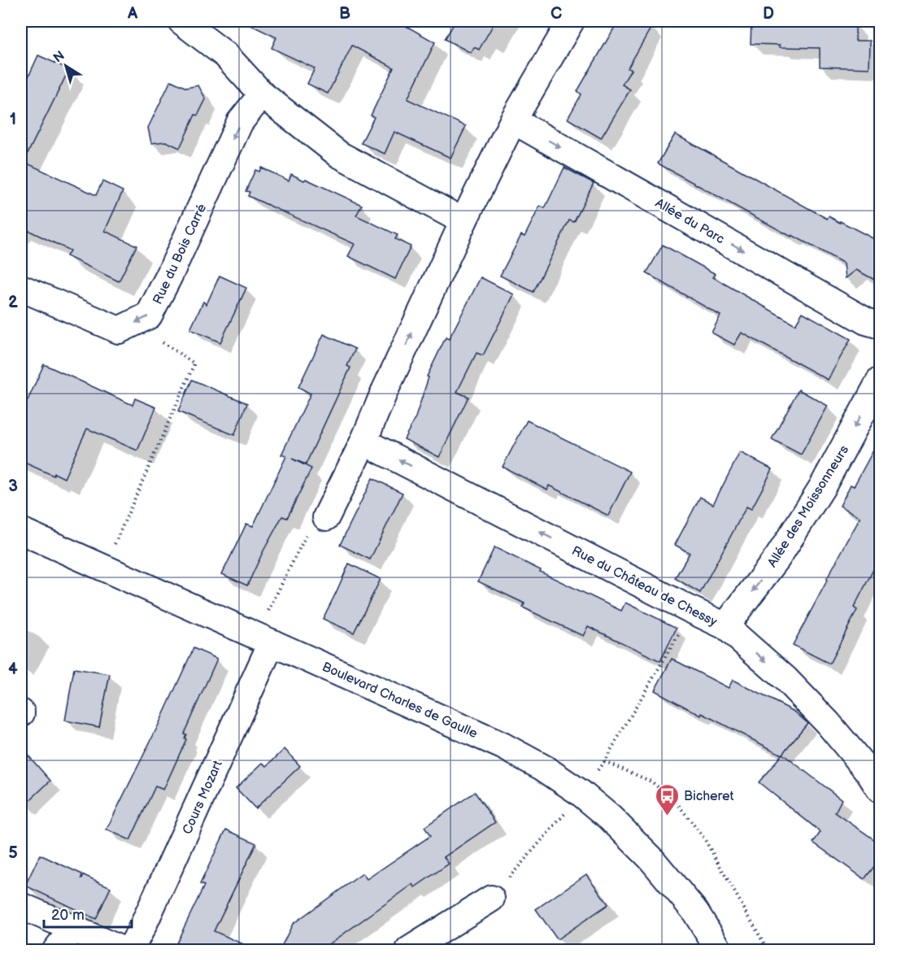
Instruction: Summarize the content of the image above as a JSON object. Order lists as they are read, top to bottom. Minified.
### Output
{"streets":{"street":["Allée du Parc","Rue du Bois Carré","Allée des Moissonneurs","Rue du Château de Chessy","Boulevard Charles de Gaulle","Cours Mozart"]},"crossings":[["Allée des Moissonneurs","Rue du Château de Chessy"],["Boulevard Charles de Gaulle","Cours Mozart"]],"one_way":["Allée du Parc","Rue du Bois Carré","Allée des Moissonneurs"],"places":{"bus stop":["Bicheret"]},"scale_bar":"20 m","north":"top left","grid":{"columns":["A","B","C","D"],"rows":["1","2","3","4","5"]}}
